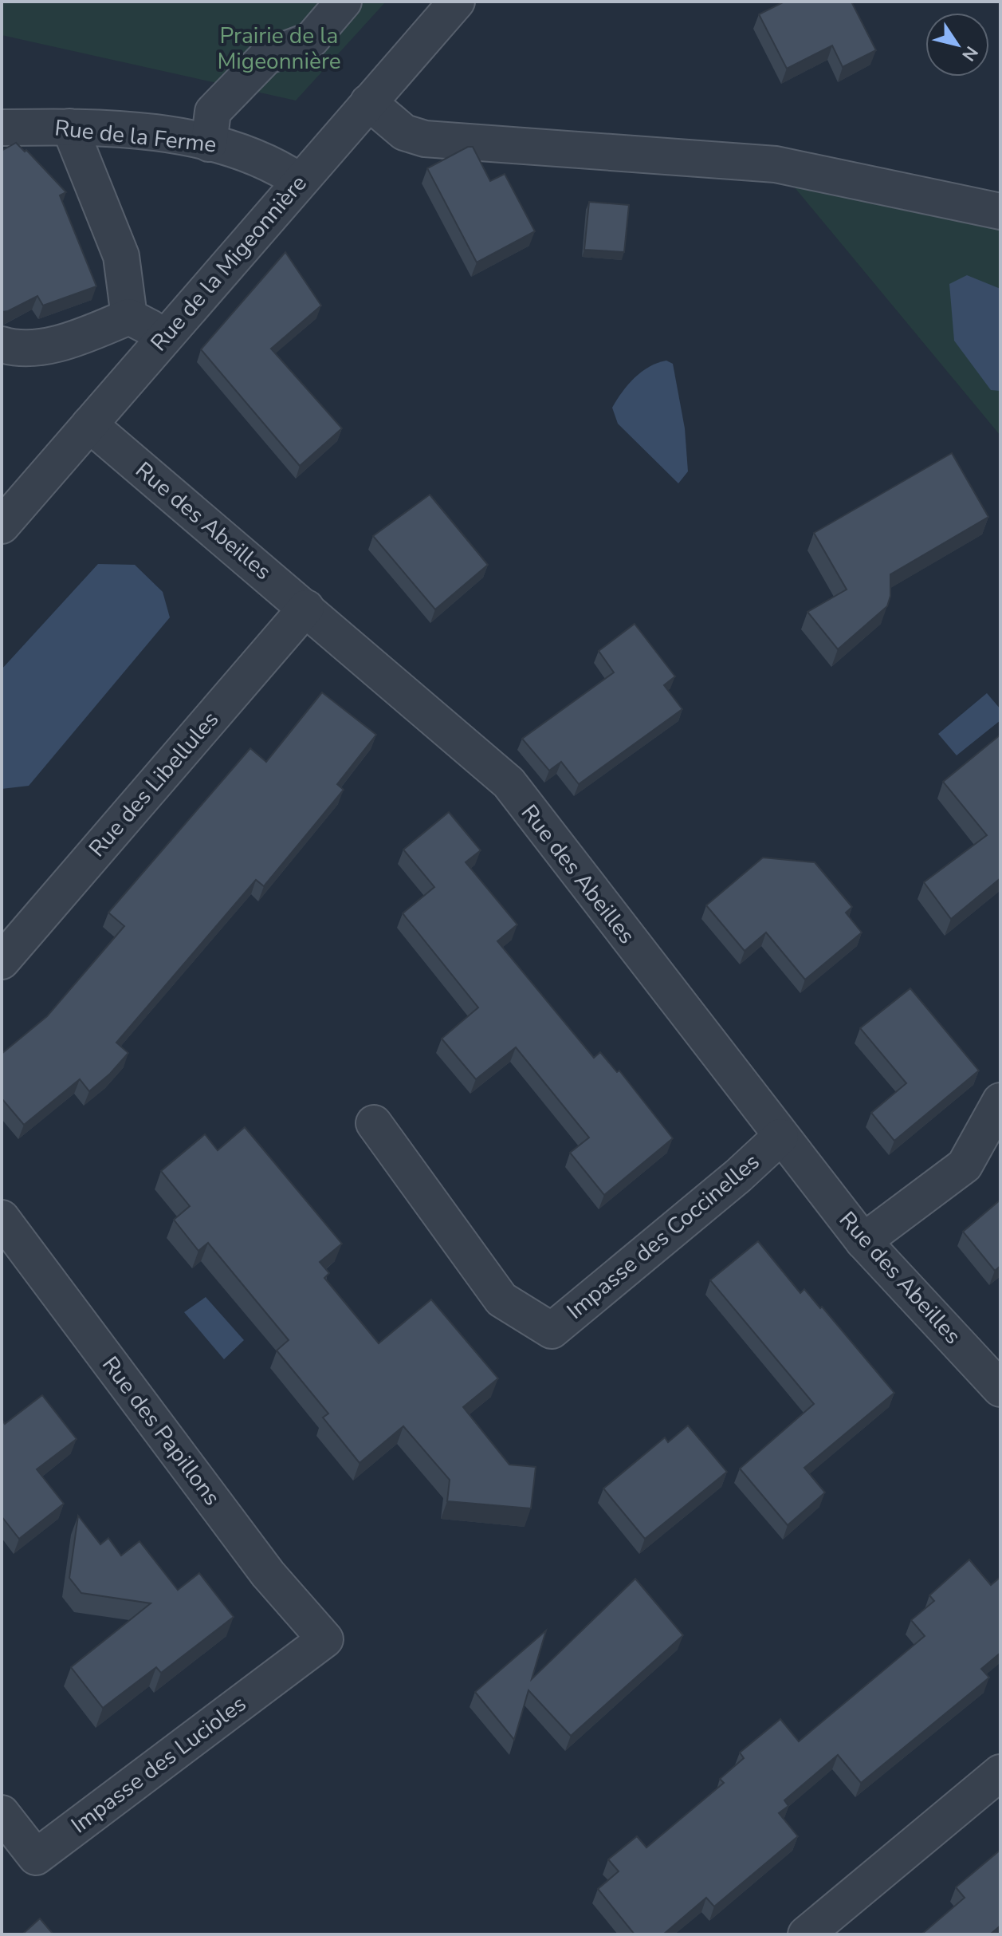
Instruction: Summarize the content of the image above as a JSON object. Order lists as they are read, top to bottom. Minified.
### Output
{"streets":{"street":["Rue de la Ferme","Rue de la Migeonnière","Rue des Abeilles","Rue des Libellules","Impasse des Coccinelles","Rue des Papillons","Impasse des Lucioles"]},"crossings":[["Rue de la Ferme","Rue de la Migeonnière"],["Rue de la Migeonnière","Rue des Abeilles"],["Rue des Abeilles","Rue des Libellules"],["Rue des Abeilles","Impasse des Coccinelles"],["Rue des Papillons","Impasse des Lucioles"]],"parks":["Prairie de la Migeonnière"],"north":"bottom right"}
